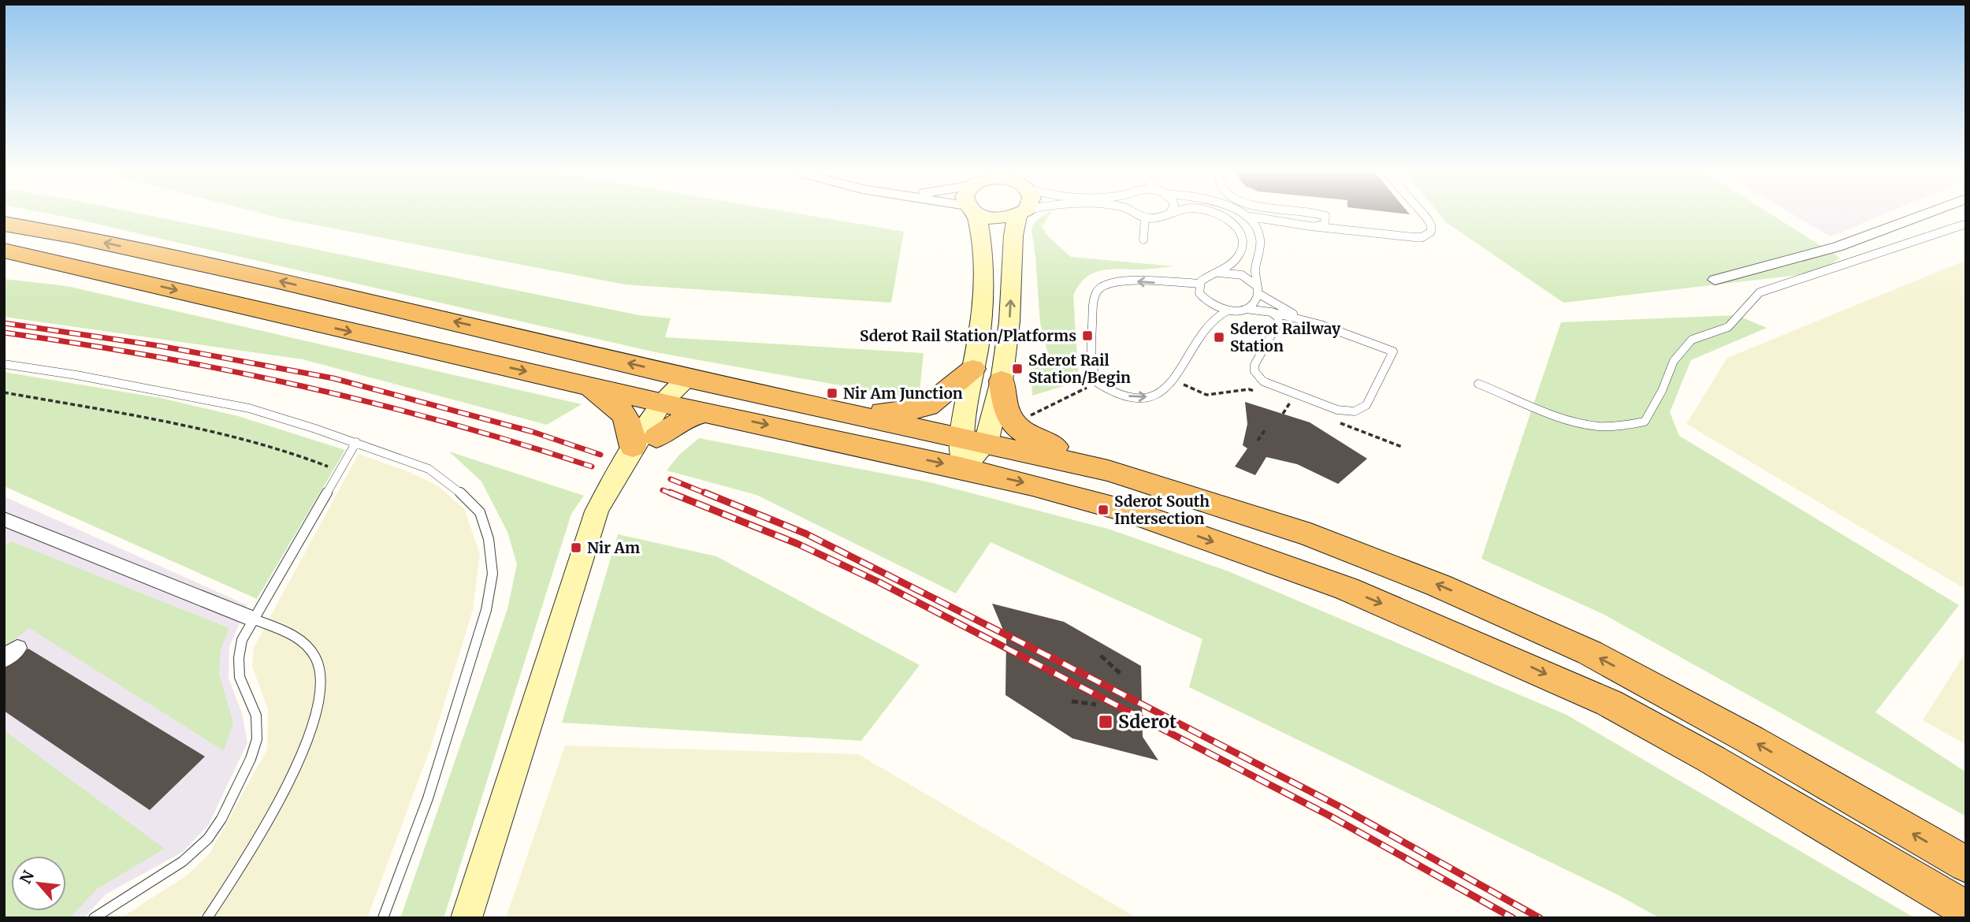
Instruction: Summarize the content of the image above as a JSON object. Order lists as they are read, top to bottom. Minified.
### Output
{"places":{"transit":["Sderot Rail Station/Platforms","Sderot Railway Station","Sderot Rail Station/Begin","Nir Am Junction","Sderot South Intersection","Nir Am","Sderot"]},"north":"top left"}
